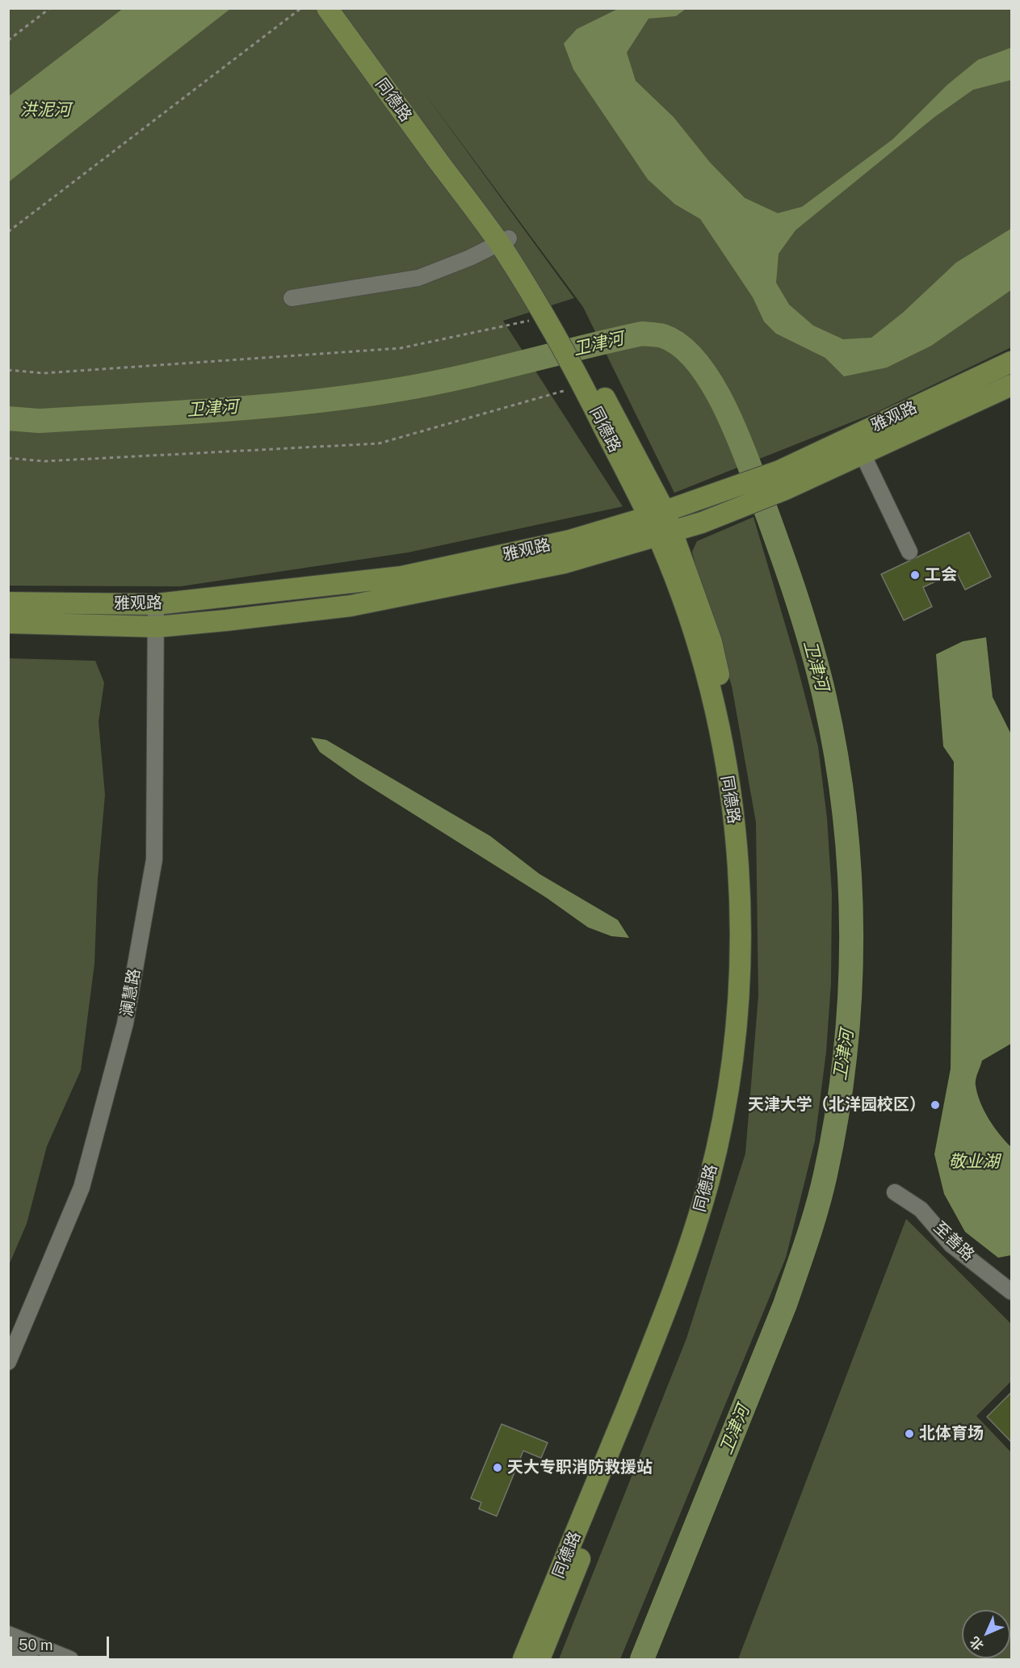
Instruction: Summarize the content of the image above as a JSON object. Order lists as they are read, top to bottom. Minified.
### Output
{"streets":{"main road":["同德路","雅观路"],"street":["澜慧路","至善路"]},"crossings":[["同德路","雅观路"],["雅观路","澜慧路"]],"water":["洪泥河","卫津河","敬业湖"],"places":["工会","天津大学（北洋园校区）","北体育场","天大专职消防救援站"],"scale_bar":"50 m","north":"bottom left"}
